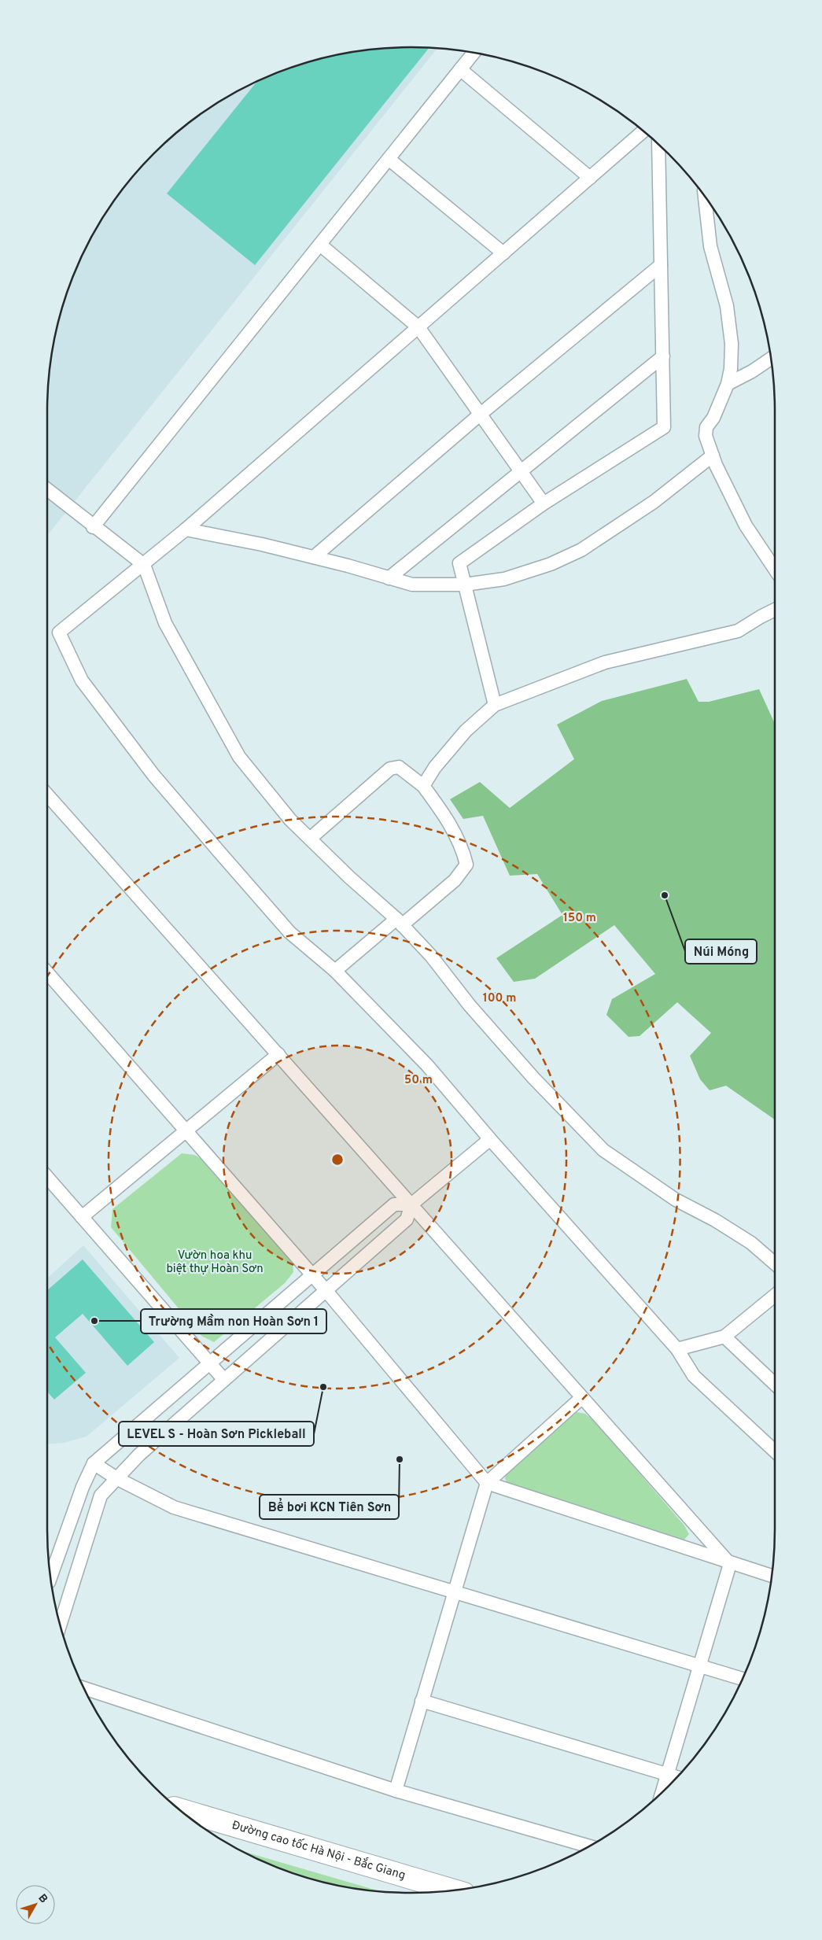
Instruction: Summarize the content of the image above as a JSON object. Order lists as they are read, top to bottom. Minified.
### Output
{"streets":{"highway":["Đường cao tốc Hà Nội - Bắc Giang"]},"parks":["Vườn hoa khu biệt thự Hoàn Sơn"],"places":["Núi Móng","Trường Mầm non Hoàn Sơn 1","LEVEL S - Hoàn Sơn Pickleball","Bể bơi KCN Tiên Sơn"],"north":"top right","rings":["150 m","100 m","50 m"]}
